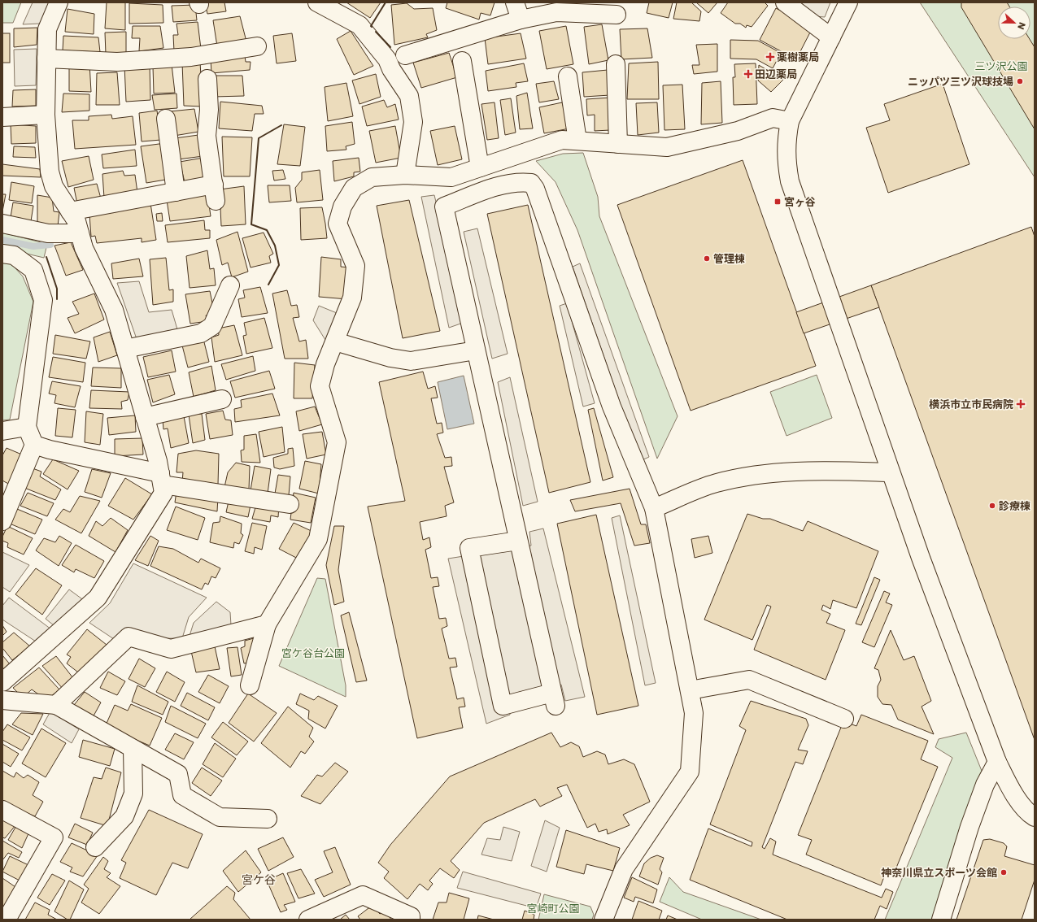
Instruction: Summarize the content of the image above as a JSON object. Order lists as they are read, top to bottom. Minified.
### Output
{"districts":["宮ケ谷"],"parks":["三ツ沢公園","宮ケ谷台公園","宮崎町公園"],"places":{"health":["薬樹薬局","田辺薬局","横浜市立市民病院"],"other":["ニッパツ三ツ沢球技場","管理棟","診療棟","神奈川県立スポーツ会館"],"transit":["宮ヶ谷"]},"north":"right"}
